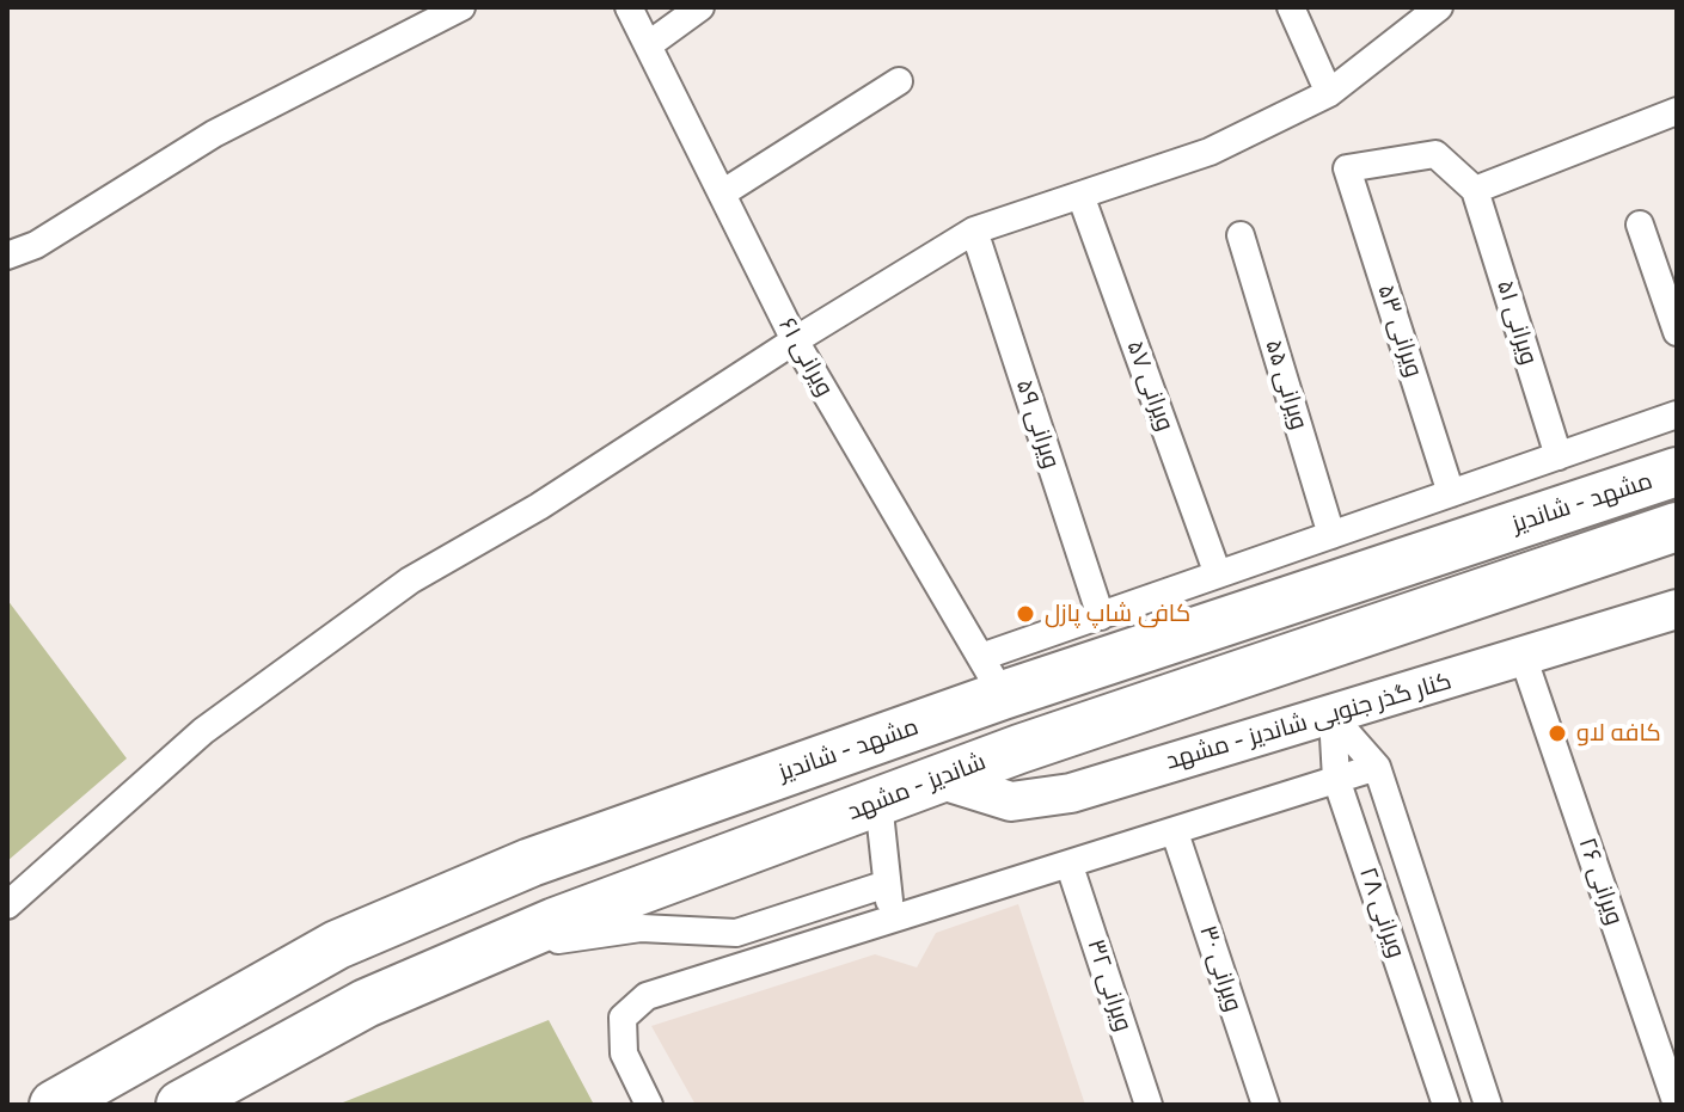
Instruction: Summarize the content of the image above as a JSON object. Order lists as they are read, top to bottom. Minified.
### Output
{"streets":{"highway":["مشهد - شاندیز","شاندیز - مشهد"],"street":["ویرانی ۵۱","ویرانی ۵۳","ویرانی ۶۱","ویرانی ۵۵","ویرانی ۵۷","ویرانی ۵۹","کنار گذر جنوبی شاندیز - مشهد","ویرانی ۲۶","ویرانی ۲۸","ویرانی ۳۰","ویرانی ۳۲"]},"crossings":[["ویرانی ۵۱","ویرانی ۵۳"],["ویرانی ۶۱","مشهد - شاندیز"],["کنار گذر جنوبی شاندیز - مشهد","شاندیز - مشهد"],["کنار گذر جنوبی شاندیز - مشهد","ویرانی ۲۶"],["کنار گذر جنوبی شاندیز - مشهد","ویرانی ۲۸"]],"places":["کافی شاپ پازل","کافه لاو"]}
